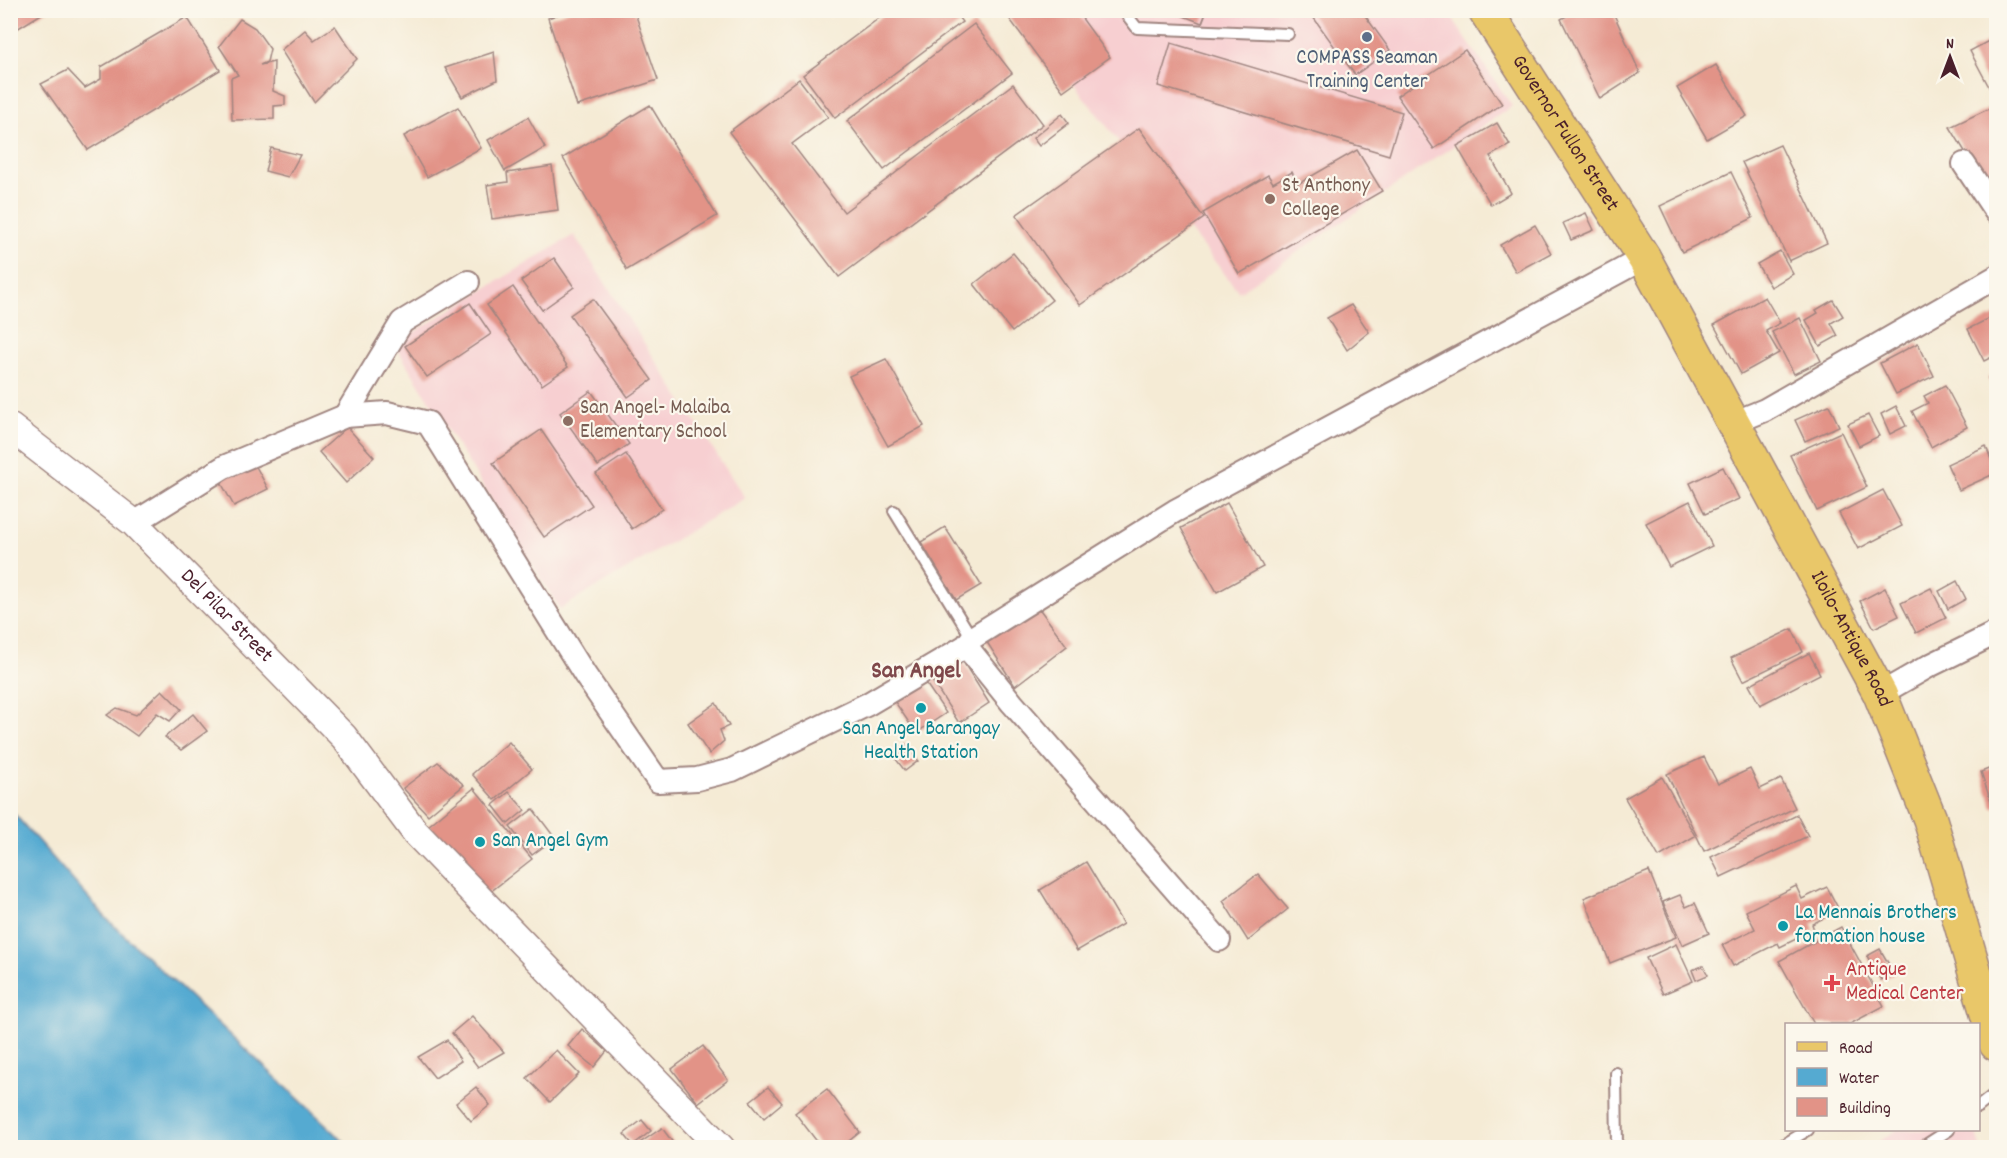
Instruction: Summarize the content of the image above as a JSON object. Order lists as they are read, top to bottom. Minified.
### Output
{"streets":{"main road":["Governor Fullon Street","Iloilo-Antique Road"],"street":["Del Pilar Street"]},"crossings":[["Governor Fullon Street","Iloilo-Antique Road"]],"districts":["San Angel"],"places":{"other":["COMPASS Seaman Training Center","St Anthony College","San Angel- Malaiba Elementary School","San Angel Barangay Health Station","San Angel Gym","La Mennais Brothers formation house"],"health":["Antique Medical Center"]},"legend":["Road","Water","Building"],"north":"top"}
